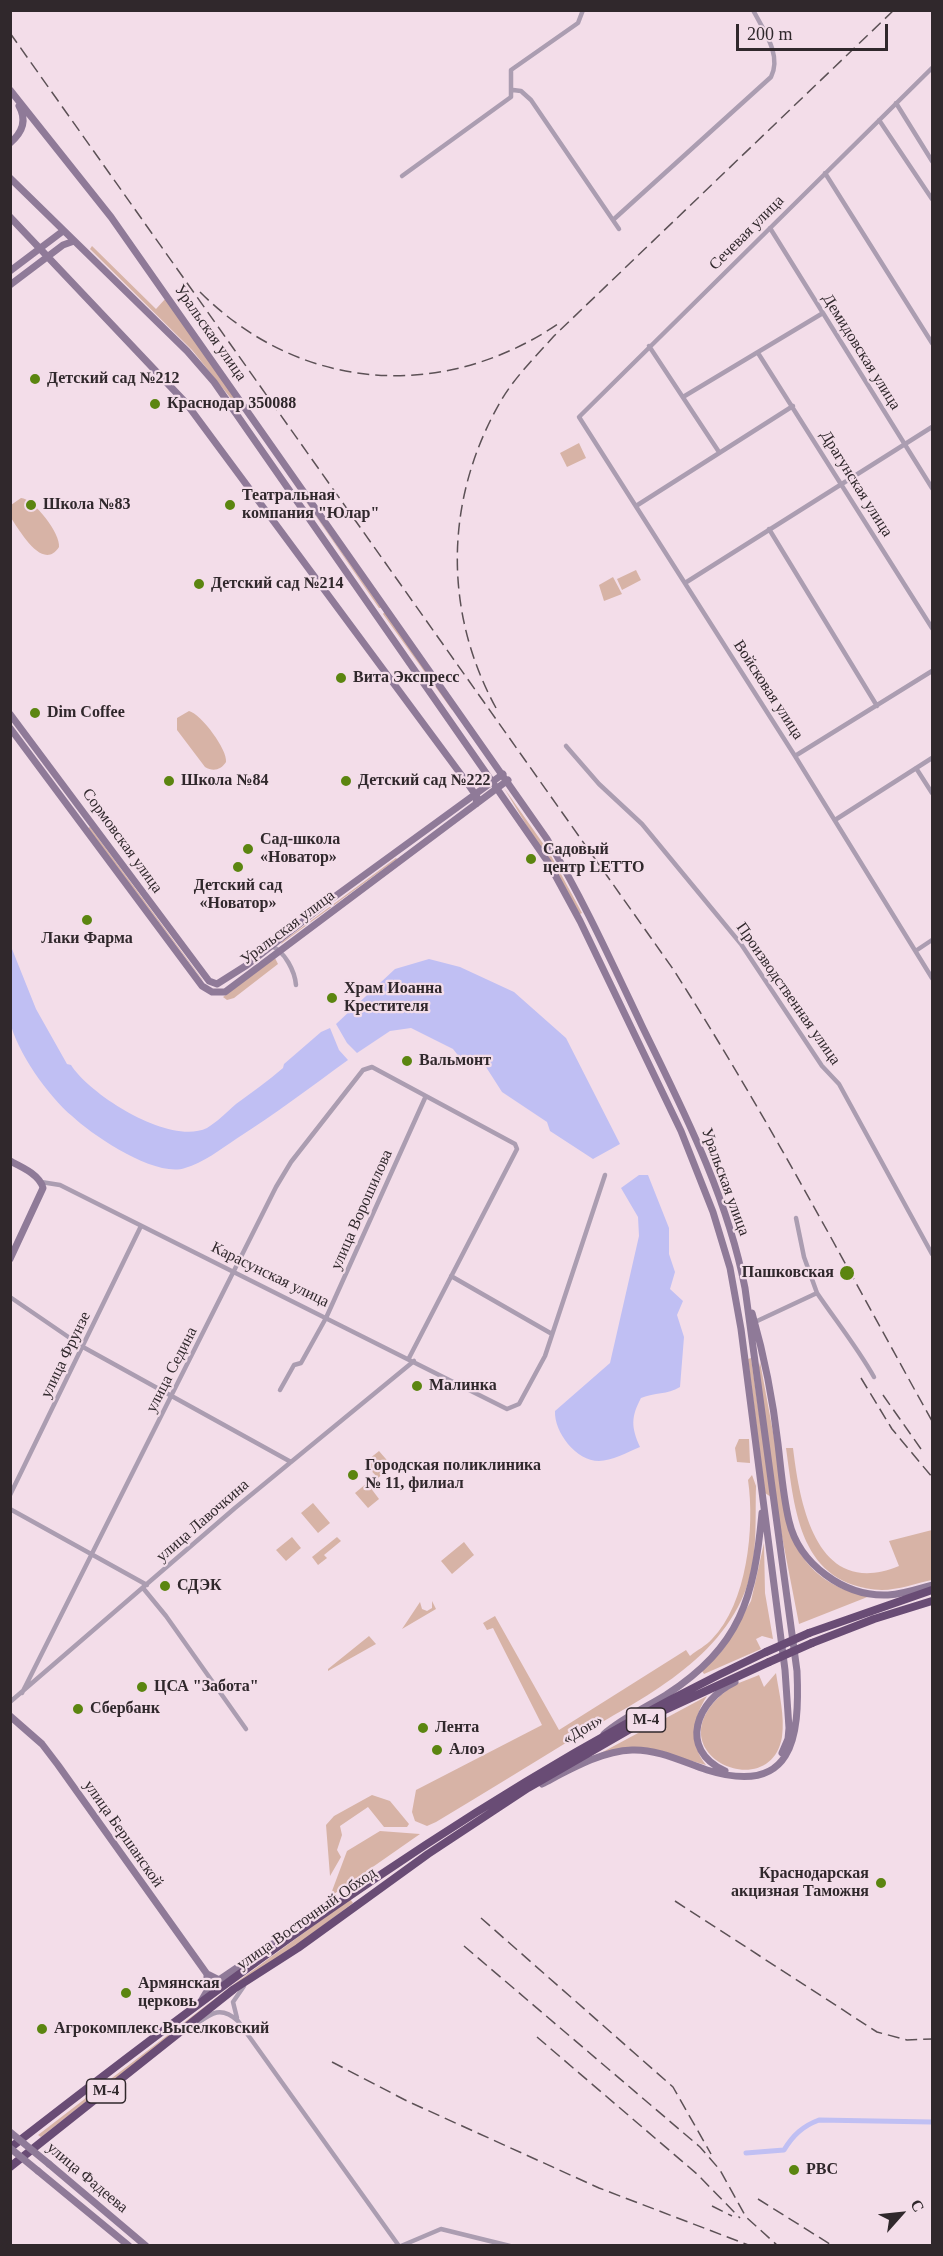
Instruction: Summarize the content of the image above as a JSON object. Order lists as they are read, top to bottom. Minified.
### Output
{"streets":{"highway":["М-4","«Дон»","улица Восточный Обход"],"main road":["Уральская улица","Сормовская улица","Карасунская улица","улица Бершанской","улица Фадеева"],"street":["Сечевая улица","Демидовская улица","Драгунская улица","Войсковая улица","Производственная улица","улица Ворошилова","улица Фрунзе","улица Седина","улица Лавочкина"]},"crossings":[["Сечевая улица","Демидовская улица"],["Сечевая улица","Войсковая улица"],["Уральская улица","Сормовская улица"],["Уральская улица","М-4"],["Уральская улица","«Дон»"],["Уральская улица","улица Восточный Обход"],["улица Ворошилова","Карасунская улица"],["улица Ворошилова","улица Седина"],["Карасунская улица","улица Фрунзе"],["Карасунская улица","улица Седина"],["Карасунская улица","улица Лавочкина"],["улица Седина","улица Лавочкина"],["М-4","«Дон»"],["«Дон»","улица Восточный Обход"],["улица Восточный Обход","улица Фадеева"]],"places":["Детский сад №212","Краснодар 350088","Школа №83","Театральная компания \"Юлар\"","Детский сад №214","Вита Экспресс","Dim Coffee","Школа №84","Детский сад №222","Сад-школа «Новатор»","Садовый центр LETTO","Детский сад «Новатор»","Лаки Фарма","Храм Иоанна Крестителя","Вальмонт","Пашковская","Малинка","Городская поликлиника № 11, филиал","СДЭК","ЦСА \"Забота\"","Сбербанк","Лента","Алоэ","Краснодарская акцизная Таможня","Армянская церковь","Агрокомплекс Выселковский","РВС"],"scale_bar":"200 m","north":"top right"}
